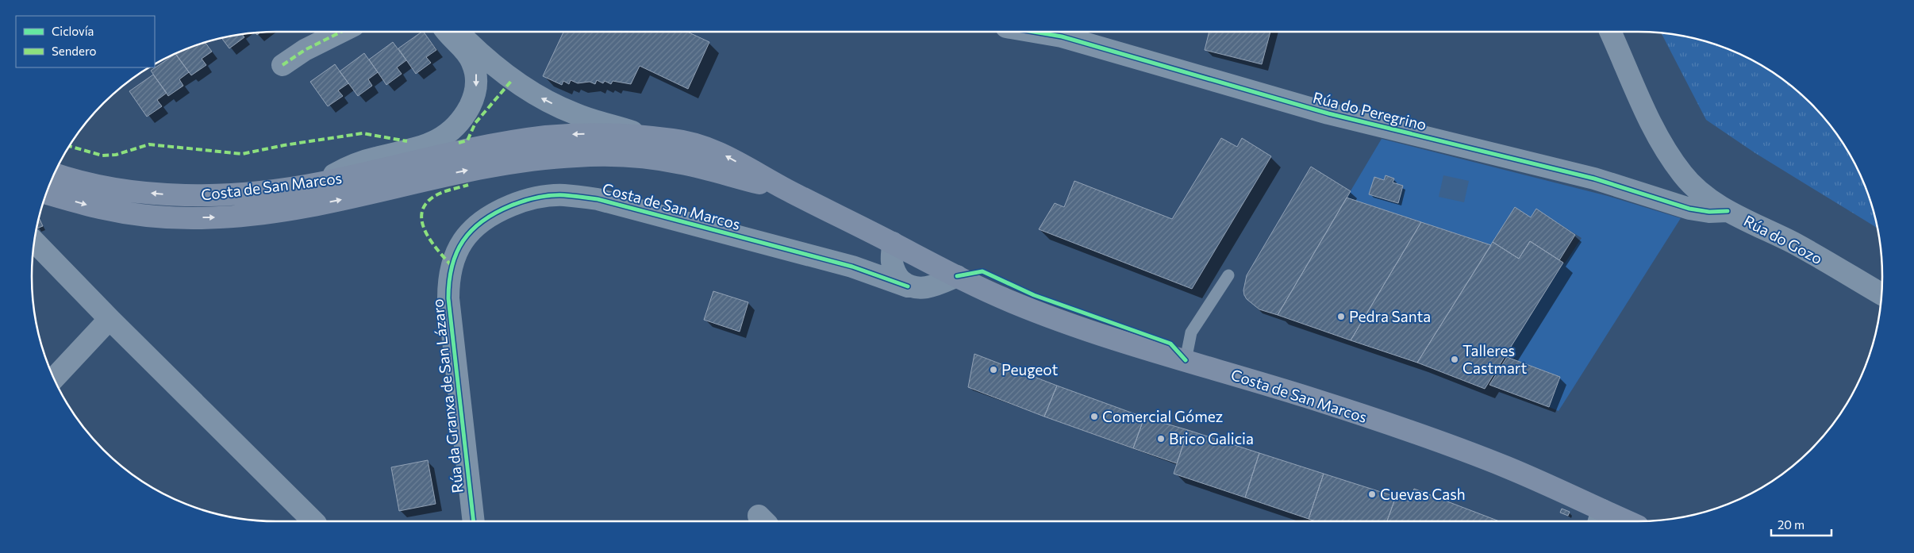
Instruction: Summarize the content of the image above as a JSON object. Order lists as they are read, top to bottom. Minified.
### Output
{"streets":{"main road":["Costa de San Marcos"],"street":["Rúa do Peregrino","Rúa do Gozo","Rúa da Granxa de San Lázaro"]},"crossings":[["Rúa do Peregrino","Rúa do Gozo"],["Costa de San Marcos","Rúa da Granxa de San Lázaro"]],"places":["Pedra Santa","Talleres Castmart","Peugeot","Comercial Gómez","Brico Galicia","Cuevas Cash"],"legend":["Ciclovía","Sendero"],"scale_bar":"20 m"}
